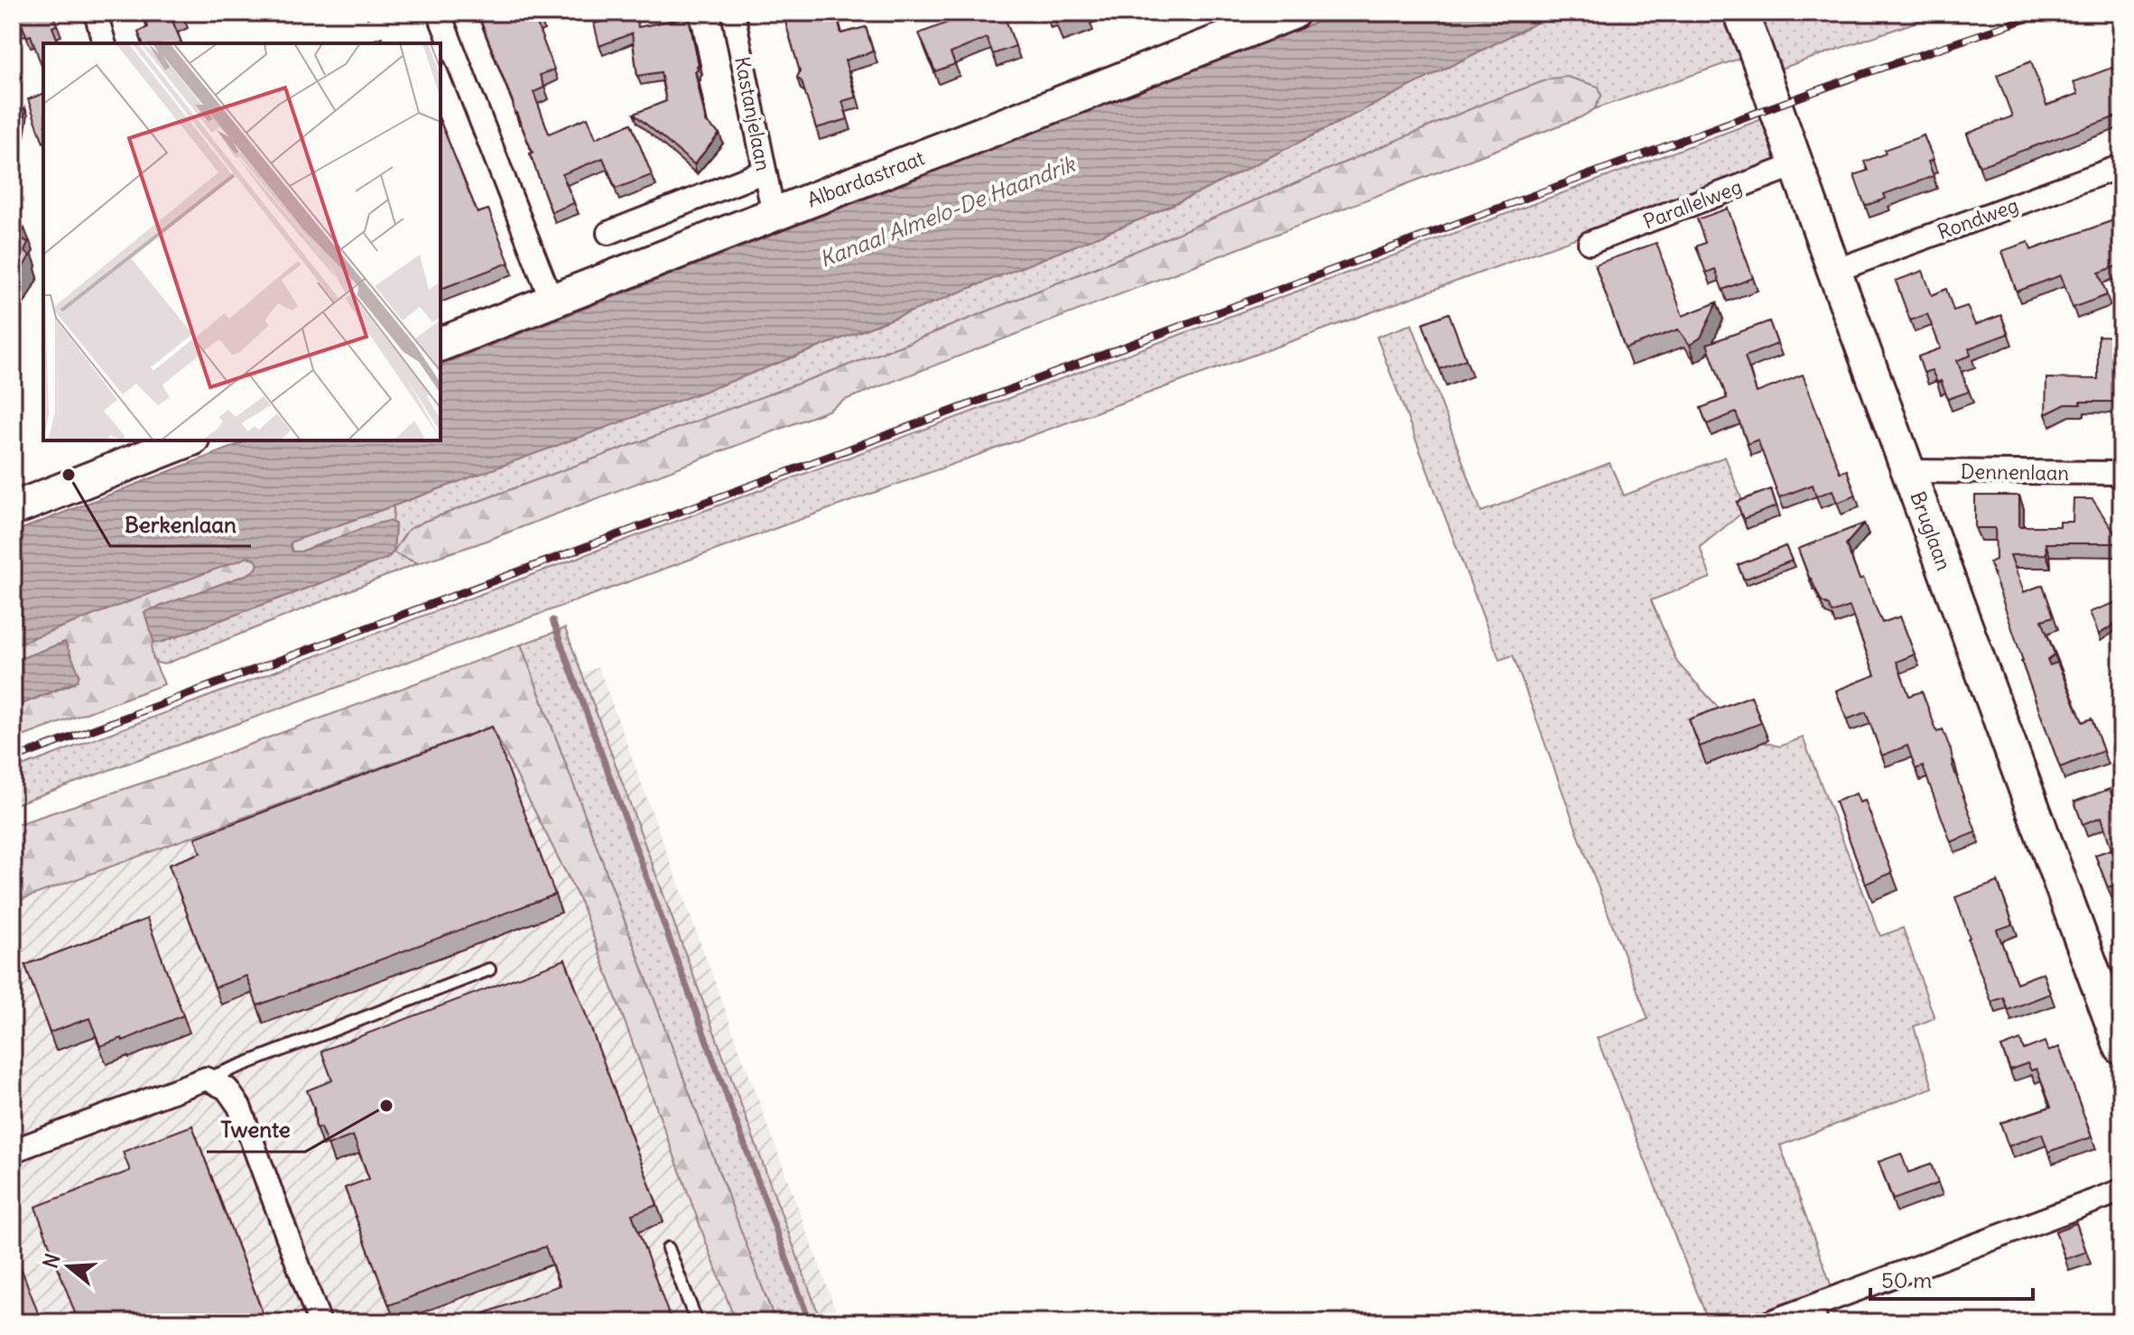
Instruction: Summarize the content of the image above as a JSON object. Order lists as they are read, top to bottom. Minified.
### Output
{"streets":{"street":["Kastanjelaan","Albardastraat","Parallelweg","Rondweg","Dennenlaan","Bruglaan"]},"crossings":[["Kastanjelaan","Albardastraat"],["Parallelweg","Bruglaan"],["Rondweg","Bruglaan"],["Dennenlaan","Bruglaan"]],"water":["Kanaal Almelo-De Haandrik"],"places":["Berkenlaan","Twente"],"scale_bar":"50 m","north":"left"}
